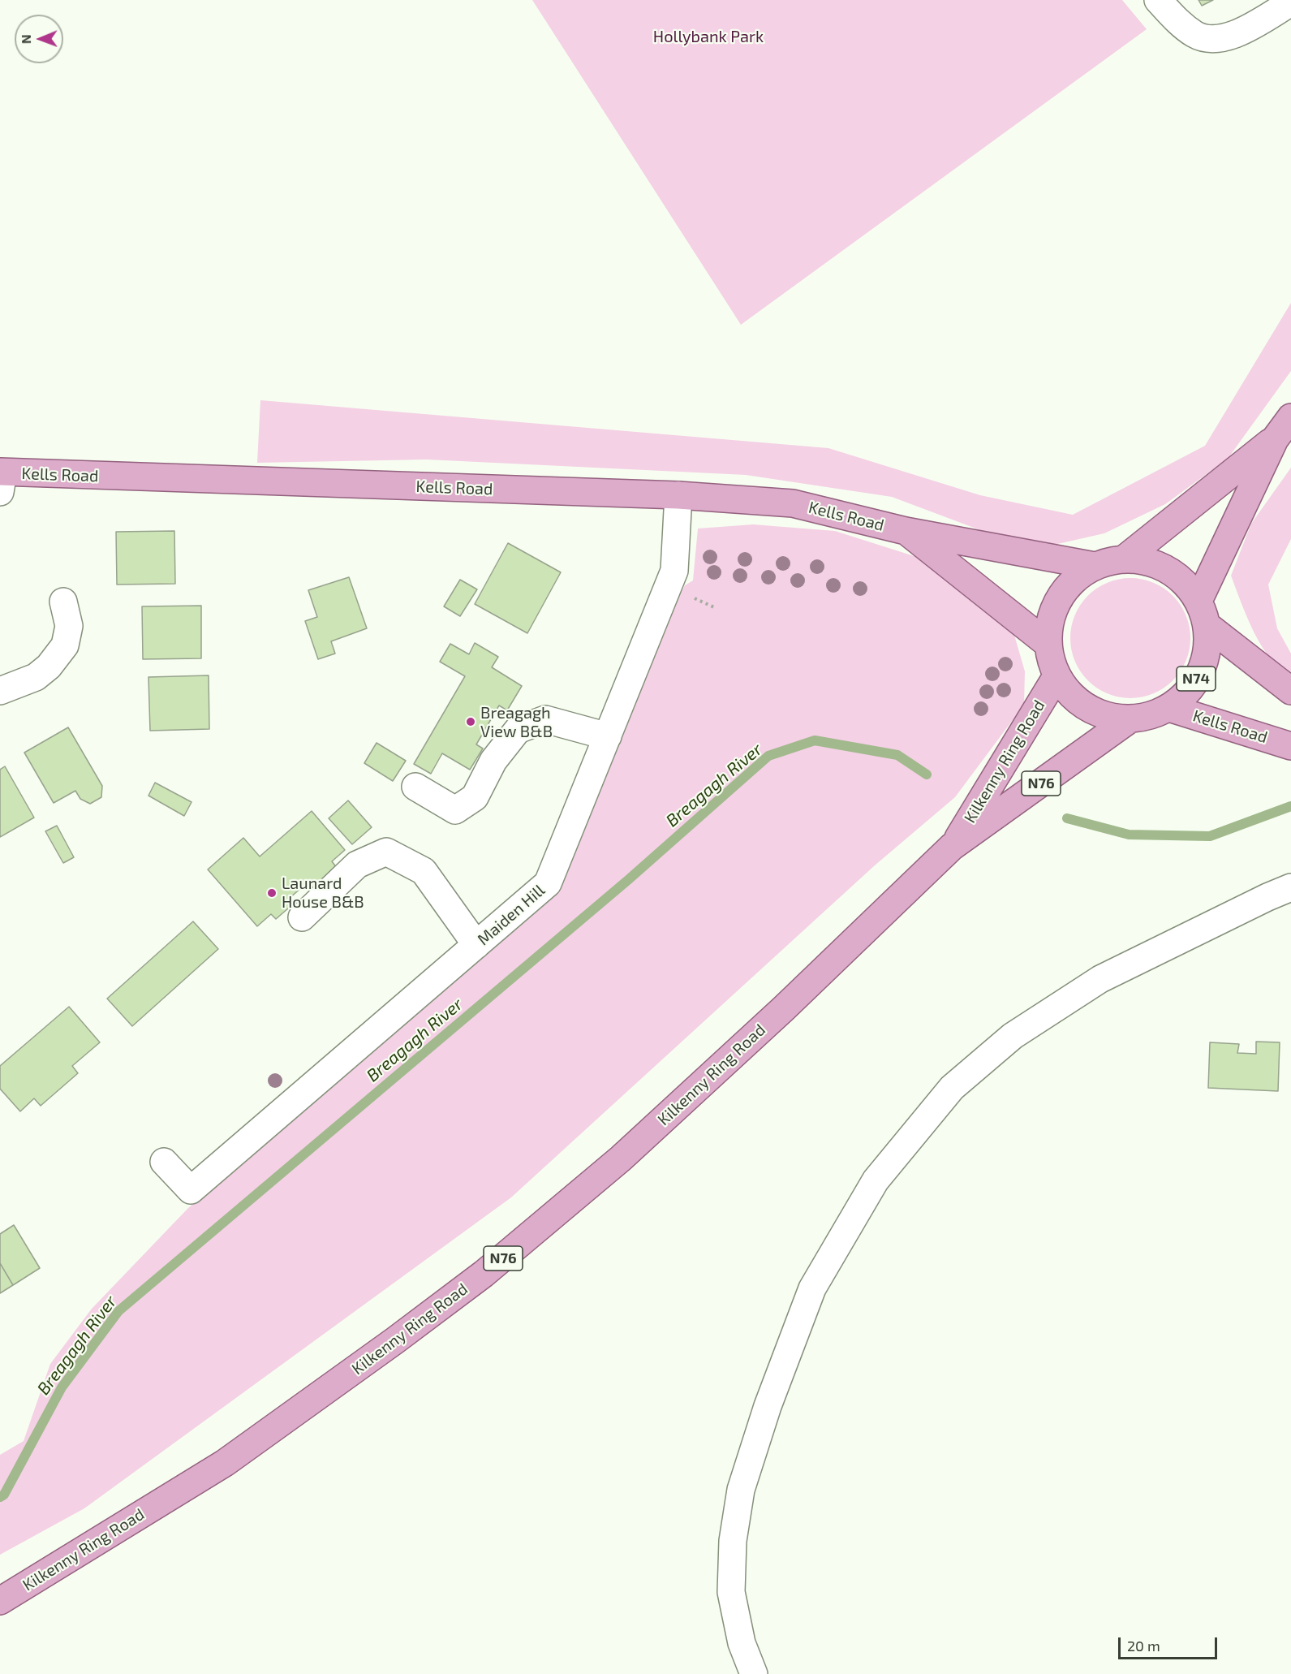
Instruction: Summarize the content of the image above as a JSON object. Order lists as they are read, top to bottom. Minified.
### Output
{"streets":{"main road":["Kells Road","N74","Kilkenny Ring Road","N76"],"street":["Maiden Hill"]},"crossings":[["Kells Road","N74"],["Kells Road","Kilkenny Ring Road"],["Kells Road","Maiden Hill"],["N74","Kilkenny Ring Road"]],"water":["Breagagh River"],"parks":["Hollybank Park"],"places":["Breagagh View B&B","Launard House B&B"],"scale_bar":"20 m","north":"left"}
